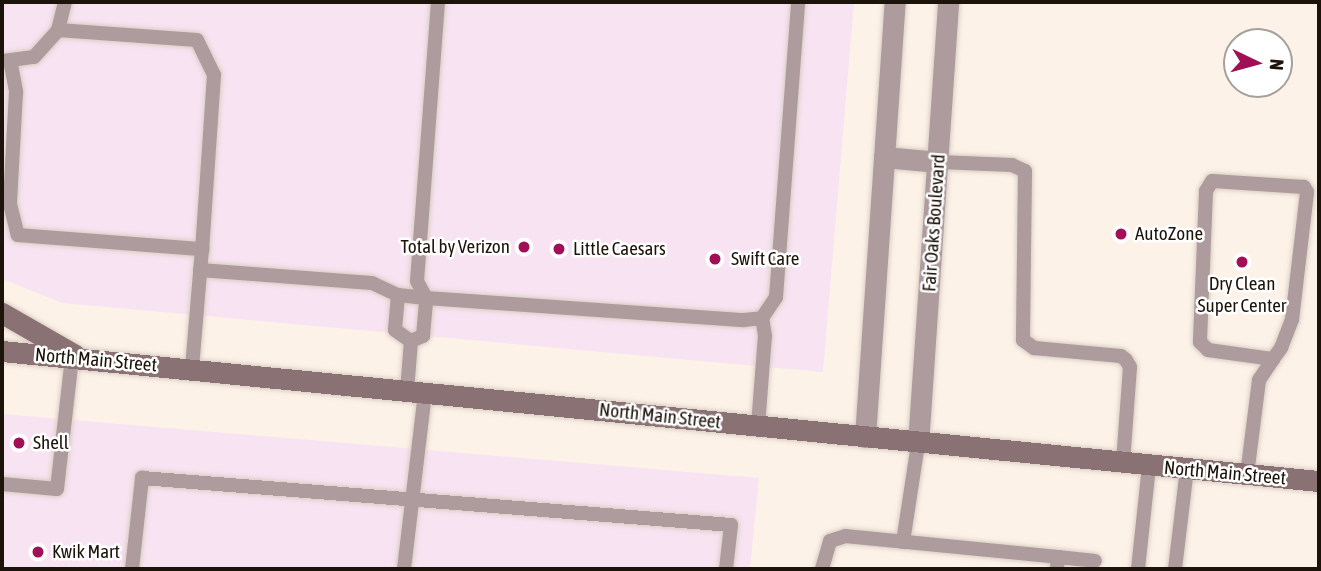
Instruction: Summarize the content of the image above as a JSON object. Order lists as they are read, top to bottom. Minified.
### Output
{"streets":{"main road":["North Main Street"],"street":["Fair Oaks Boulevard"]},"crossings":[["Fair Oaks Boulevard","North Main Street"]],"places":["AutoZone","Total by Verizon","Little Caesars","Swift Care","Dry Clean Super Center","Shell","Kwik Mart"],"north":"right"}
